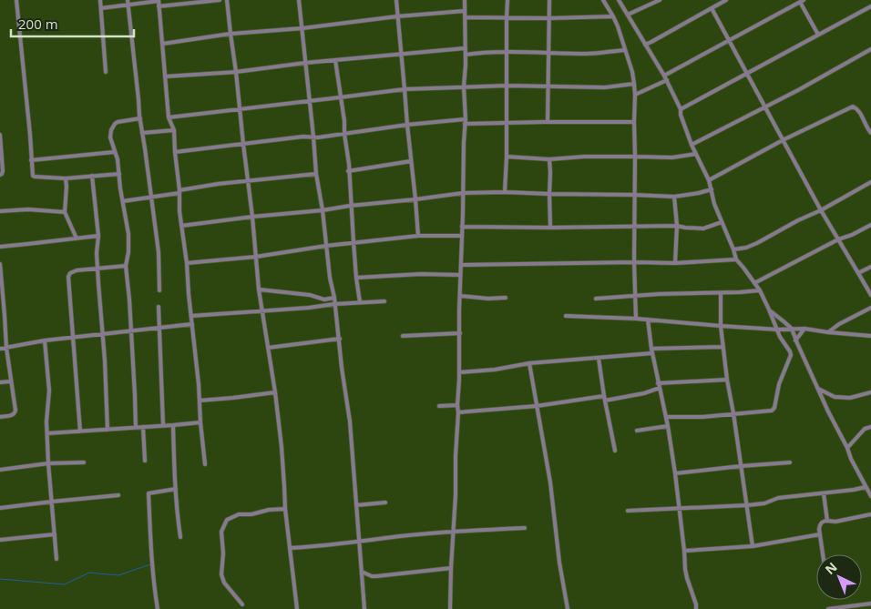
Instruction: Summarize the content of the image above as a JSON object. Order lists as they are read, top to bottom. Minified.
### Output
{"scale_bar":"200 m","north":"top left"}
